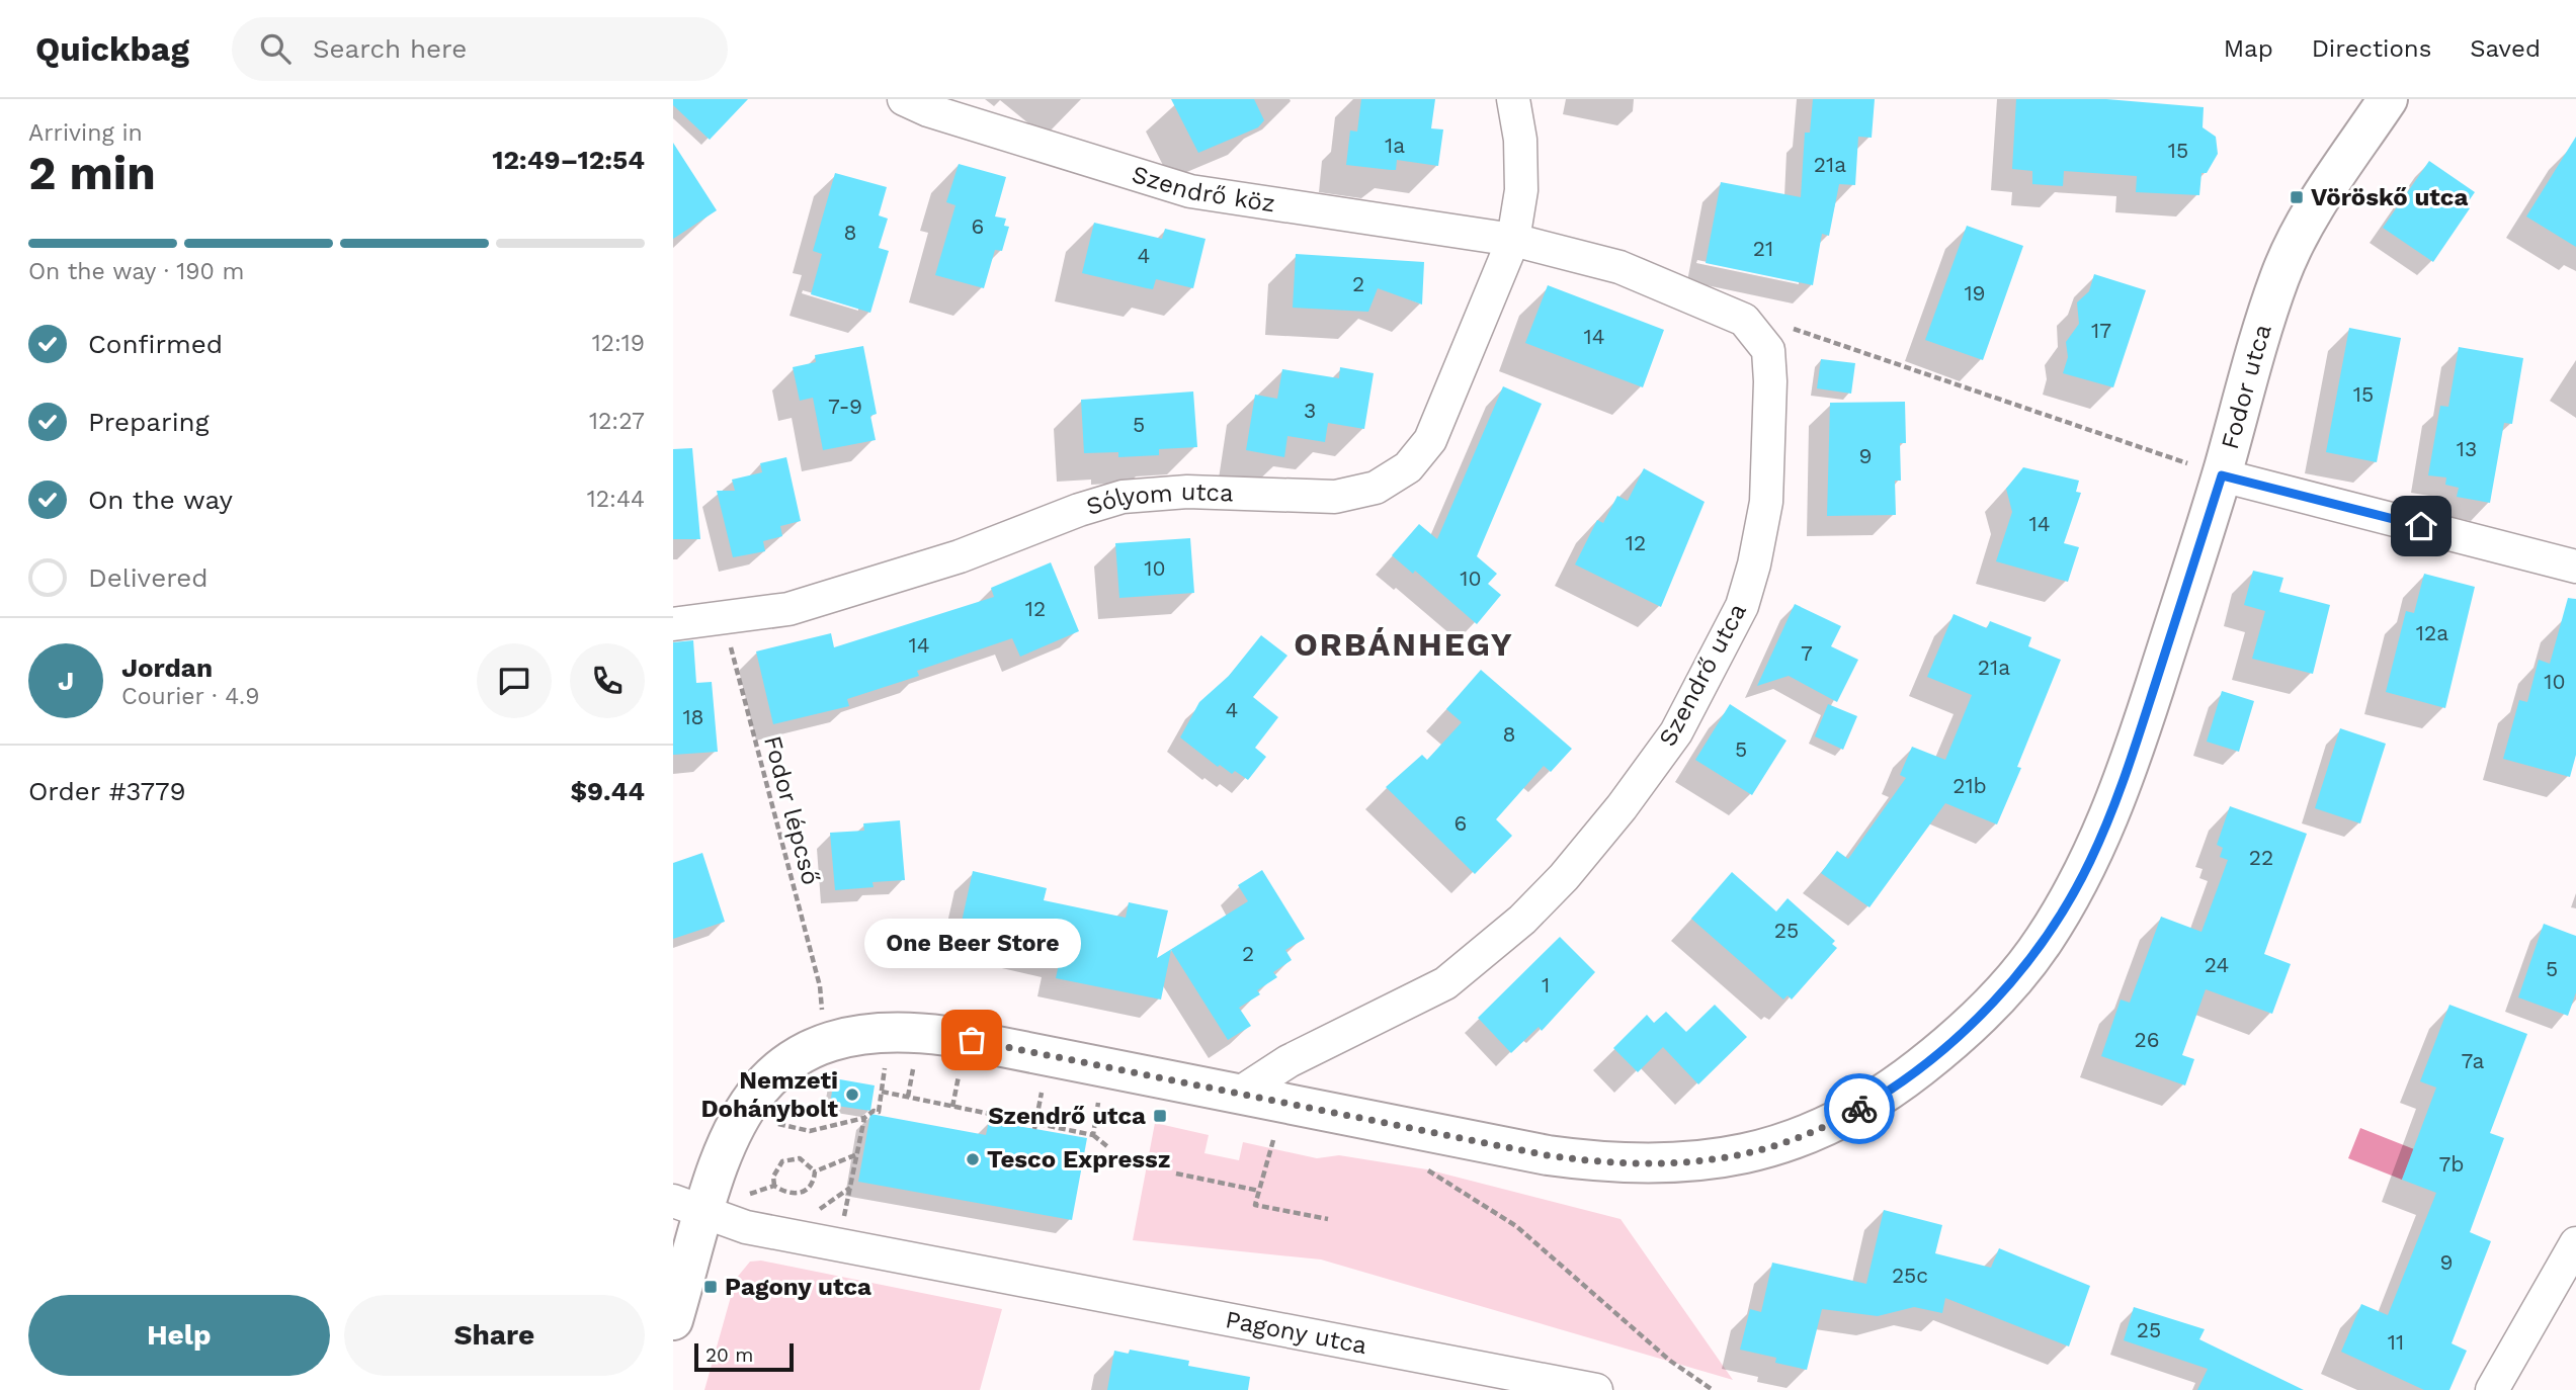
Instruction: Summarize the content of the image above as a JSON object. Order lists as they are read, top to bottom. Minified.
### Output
{"streets":{"street":["Szendrő köz","Fodor utca","Sólyom utca","Szendrő utca","Pagony utca"],"path":["Fodor lépcső"]},"crossings":[["Szendrő köz","Sólyom utca"],["Szendrő köz","Szendrő utca"],["Fodor utca","Szendrő utca"],["Fodor utca","Pagony utca"],["Sólyom utca","Szendrő utca"],["Sólyom utca","Fodor lépcső"]],"districts":["ORBÁNHEGY"],"places":{"transit":["Vöröskő utca","Szendrő utca","Pagony utca"],"other":["One Beer Store","Nemzeti Dohánybolt","Tesco Expressz"]},"house_numbers":["1a","15","21a","6","8","21","4","2","19","17","14","15","7-9","3","5","13","9","14","12","10","10","12","12a","14","7","21a","10","4","18","8","5","21b","6","22","25","2","24","5","1","26","7a","7b","9","25c","25","11"],"scale_bar":"20 m","page":{"header":"Quickbag","search":"Search here","nav":["Map","Directions","Saved"],"heading":["2 min","Arriving in","12:49–12:54"],"panel":["Jordan","Courier · 4.9","Order #3779","$9.44"],"bar":"On the way · 190 m","list":[["Confirmed","12:19"],["Preparing","12:27"],["On the way","12:44"],"Delivered"],"round":"J","bubble":"One Beer Store","buttons":["Help","Share"],"scale":"20 m"}}
